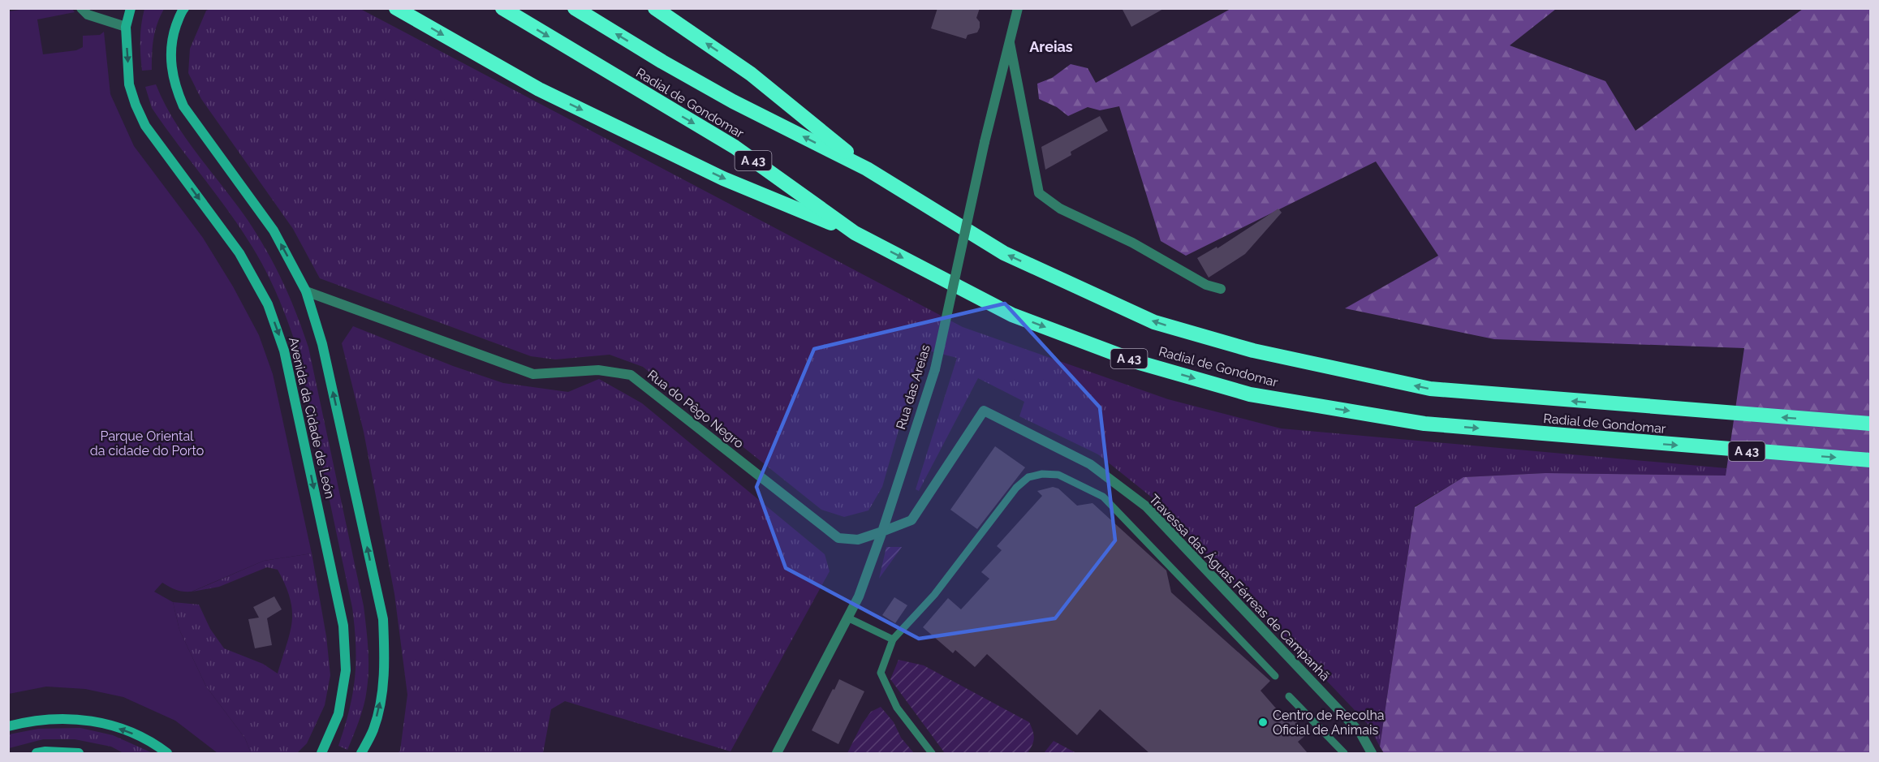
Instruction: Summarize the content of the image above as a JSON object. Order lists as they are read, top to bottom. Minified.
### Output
{"streets":{"highway":["Radial de Gondomar","A 43"],"main road":["Avenida da Cidade de León"],"street":["Rua das Areias","Rua do Pêgo Negro","Travessa das Águas Férreas de Campanhã"]},"crossings":[["Rua das Areias","Rua do Pêgo Negro"],["Rua das Areias","Travessa das Águas Férreas de Campanhã"],["Rua do Pêgo Negro","Avenida da Cidade de León"],["Rua do Pêgo Negro","Travessa das Águas Férreas de Campanhã"]],"districts":["Areias"],"parks":["Parque Oriental da cidade do Porto"],"places":["Centro de Recolha Oficial de Animais"]}
